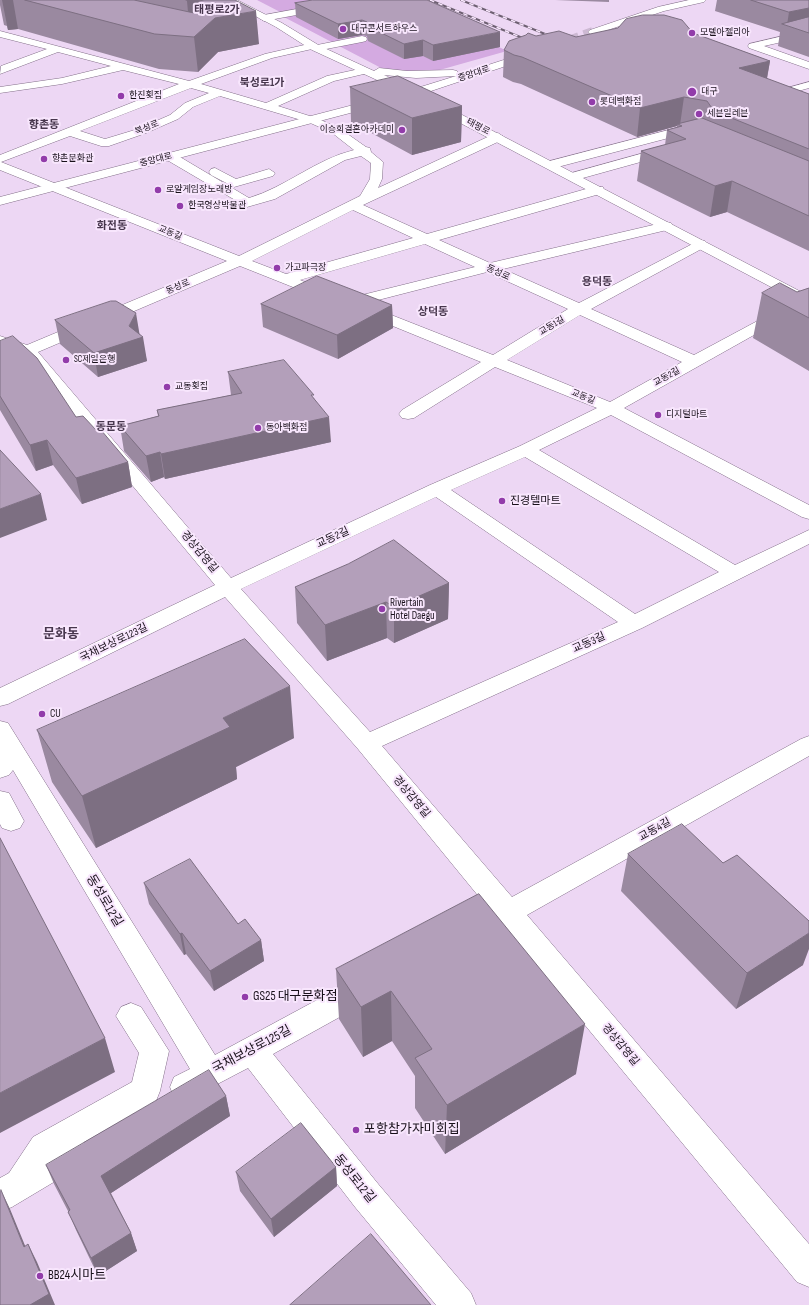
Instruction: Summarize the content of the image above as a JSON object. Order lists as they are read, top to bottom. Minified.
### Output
{"streets":{"street":["중앙대로","태평로","북성로","교동길","동성로","교동1길","교동2길","경상감영길","국채보상로123길","교동3길","교동4길","동성로12길","국채보상로125길"]},"crossings":[["중앙대로","태평로"],["중앙대로","교동길"],["태평로","동성로"],["태평로","교동1길"],["태평로","교동2길"],["교동길","동성로"],["교동길","교동1길"],["교동길","교동2길"],["동성로","교동1길"],["동성로","경상감영길"],["교동2길","경상감영길"],["교동2길","국채보상로123길"],["경상감영길","국채보상로123길"],["경상감영길","교동3길"],["경상감영길","교동4길"],["동성로12길","국채보상로125길"]],"districts":["태평로2가","북성로1가","향촌동","화전동","용덕동","상덕동","동문동","문화동"],"places":["대구콘서트하우스","모텔아젤리아","대구","한진횟집","롯데백화점","세븐일레븐","이승희결혼아카데미","향촌문화관","로얄게임장노래방","한국영상박물관","가고파극장","SC제일은행","교동횟집","디지털마트","동아백화점","진경텔마트","Rivertain Hotel Daegu","CU","GS25 대구문화점","포항참가자미회집","BB24시마트"]}
